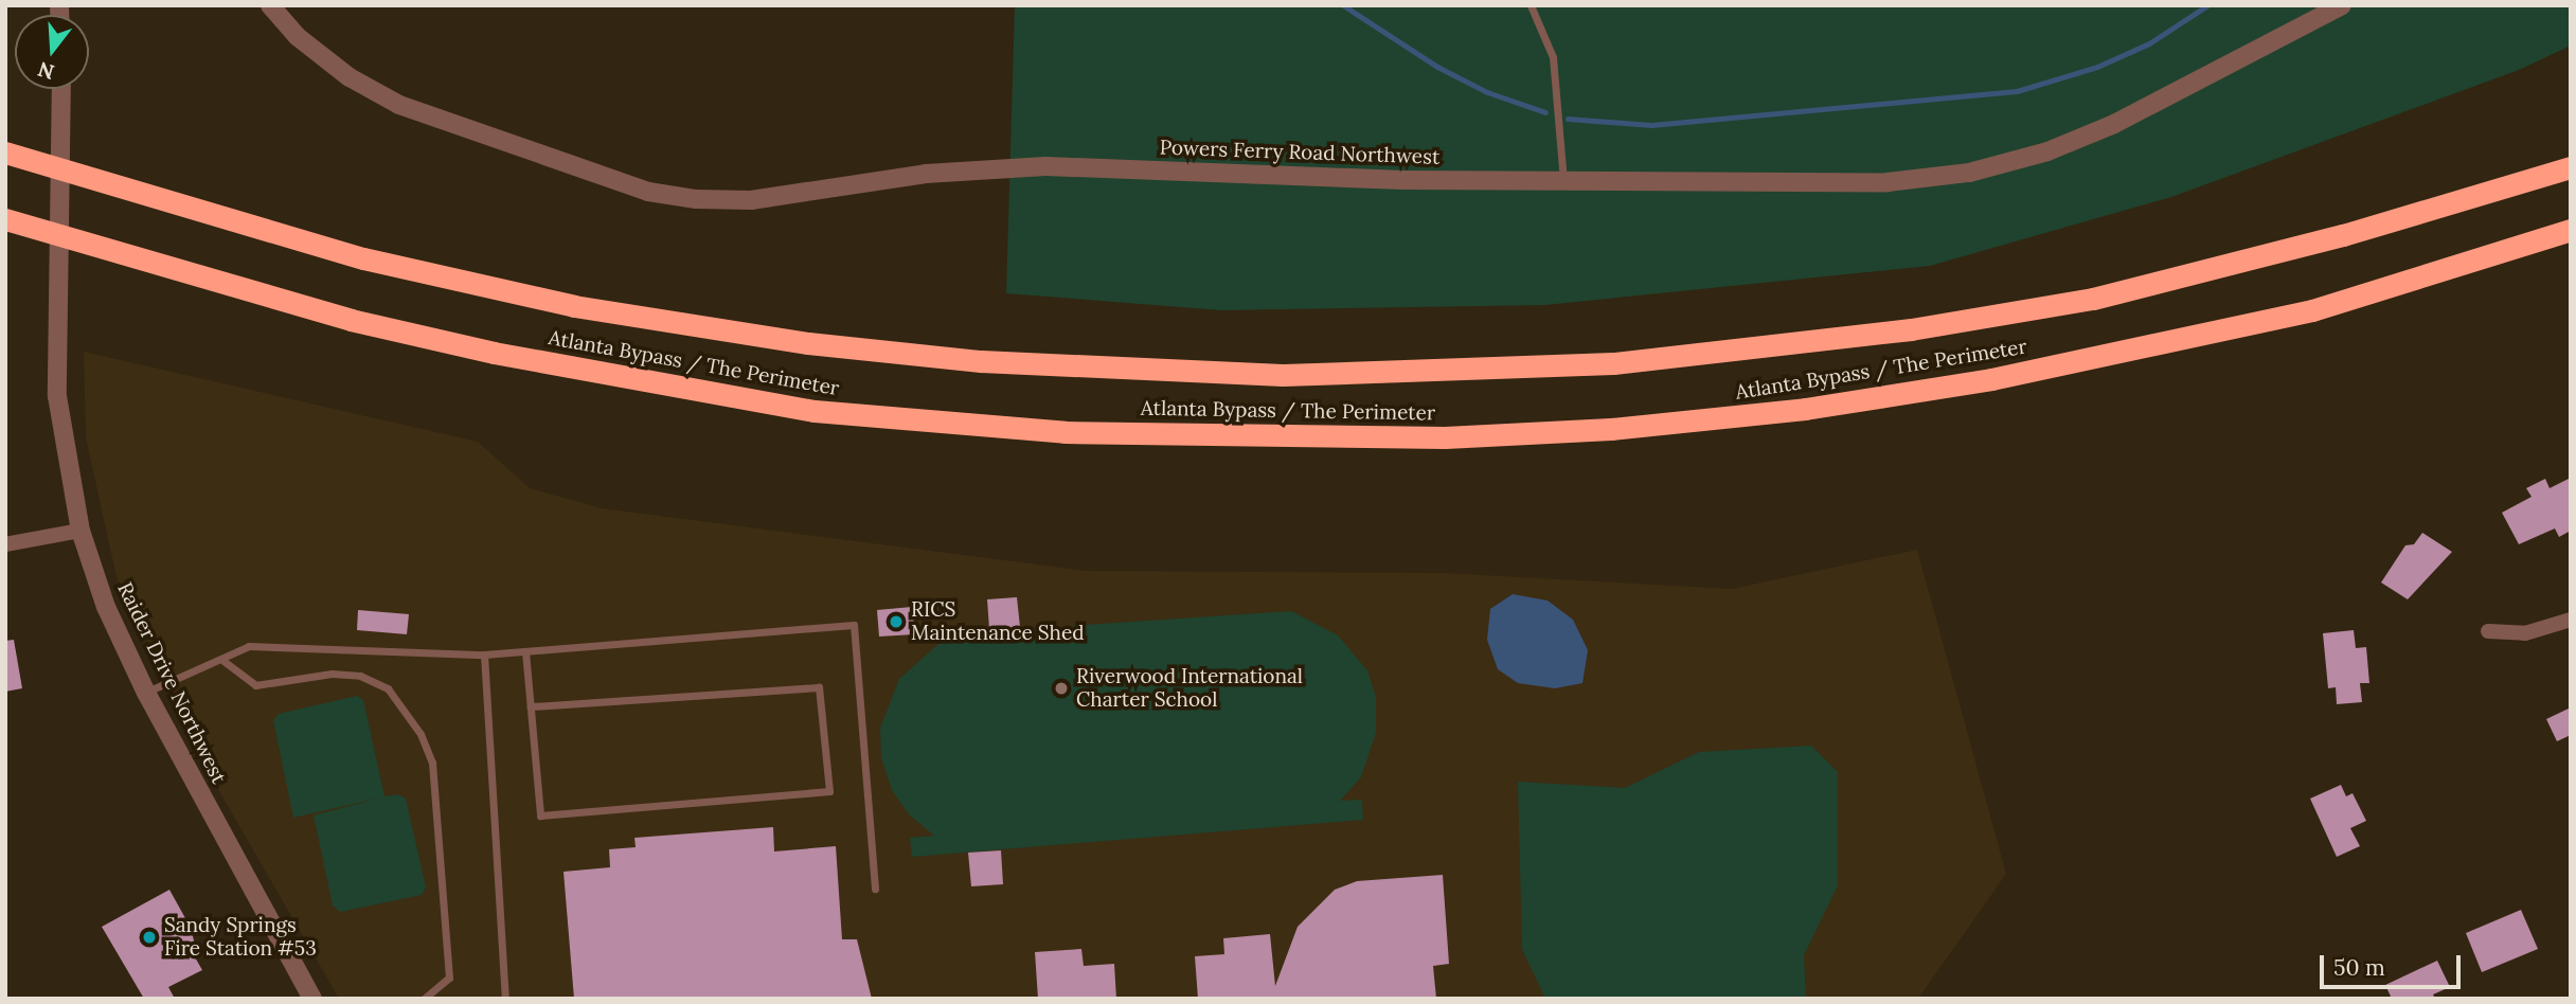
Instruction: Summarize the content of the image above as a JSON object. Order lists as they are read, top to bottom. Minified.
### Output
{"streets":{"highway":["Atlanta Bypass / The Perimeter"],"street":["Powers Ferry Road Northwest","Raider Drive Northwest"]},"places":["RICS Maintenance Shed","Riverwood International Charter School","Sandy Springs Fire Station #53"],"scale_bar":"50 m","north":"bottom"}
